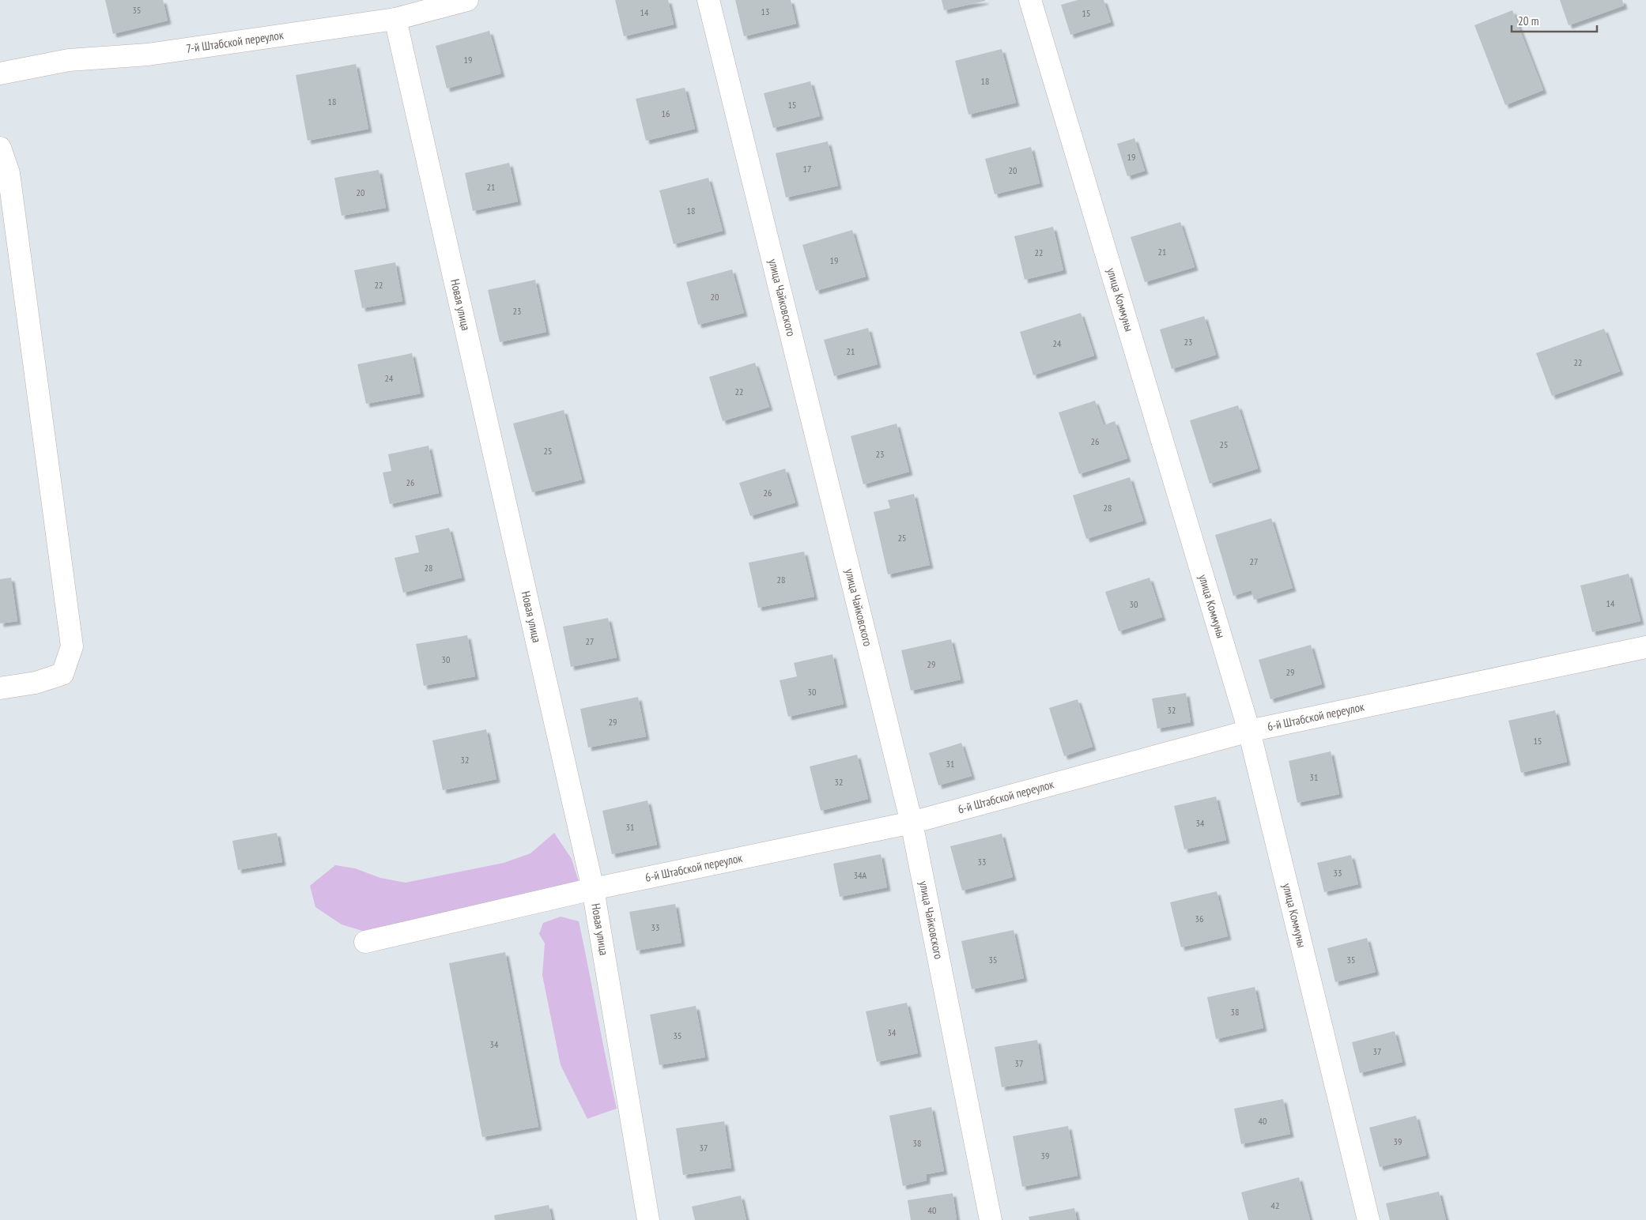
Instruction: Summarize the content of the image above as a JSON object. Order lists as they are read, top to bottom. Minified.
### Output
{"streets":{"street":["7-й Штабской переулок","улица Чайковского","улица Коммуны","Новая улица","6-й Штабской переулок"]},"crossings":[["7-й Штабской переулок","Новая улица"],["улица Чайковского","6-й Штабской переулок"],["улица Коммуны","6-й Штабской переулок"],["Новая улица","6-й Штабской переулок"]],"house_numbers":["35","13","14","15","19","18","18","15","16","19","17","20","21","20","18","21","22","19","22","20","23","23","24","21","22","24","22","26","25","25","23","26","26","28","25","27","28","28","14","30","27","30","29","29","30","32","29","15","32","31","31","32","34","31","33","33","34А","36","33","35","35","38","34","35","34","37","37","40","39","38","37","39","42","40"],"scale_bar":"20 m"}
